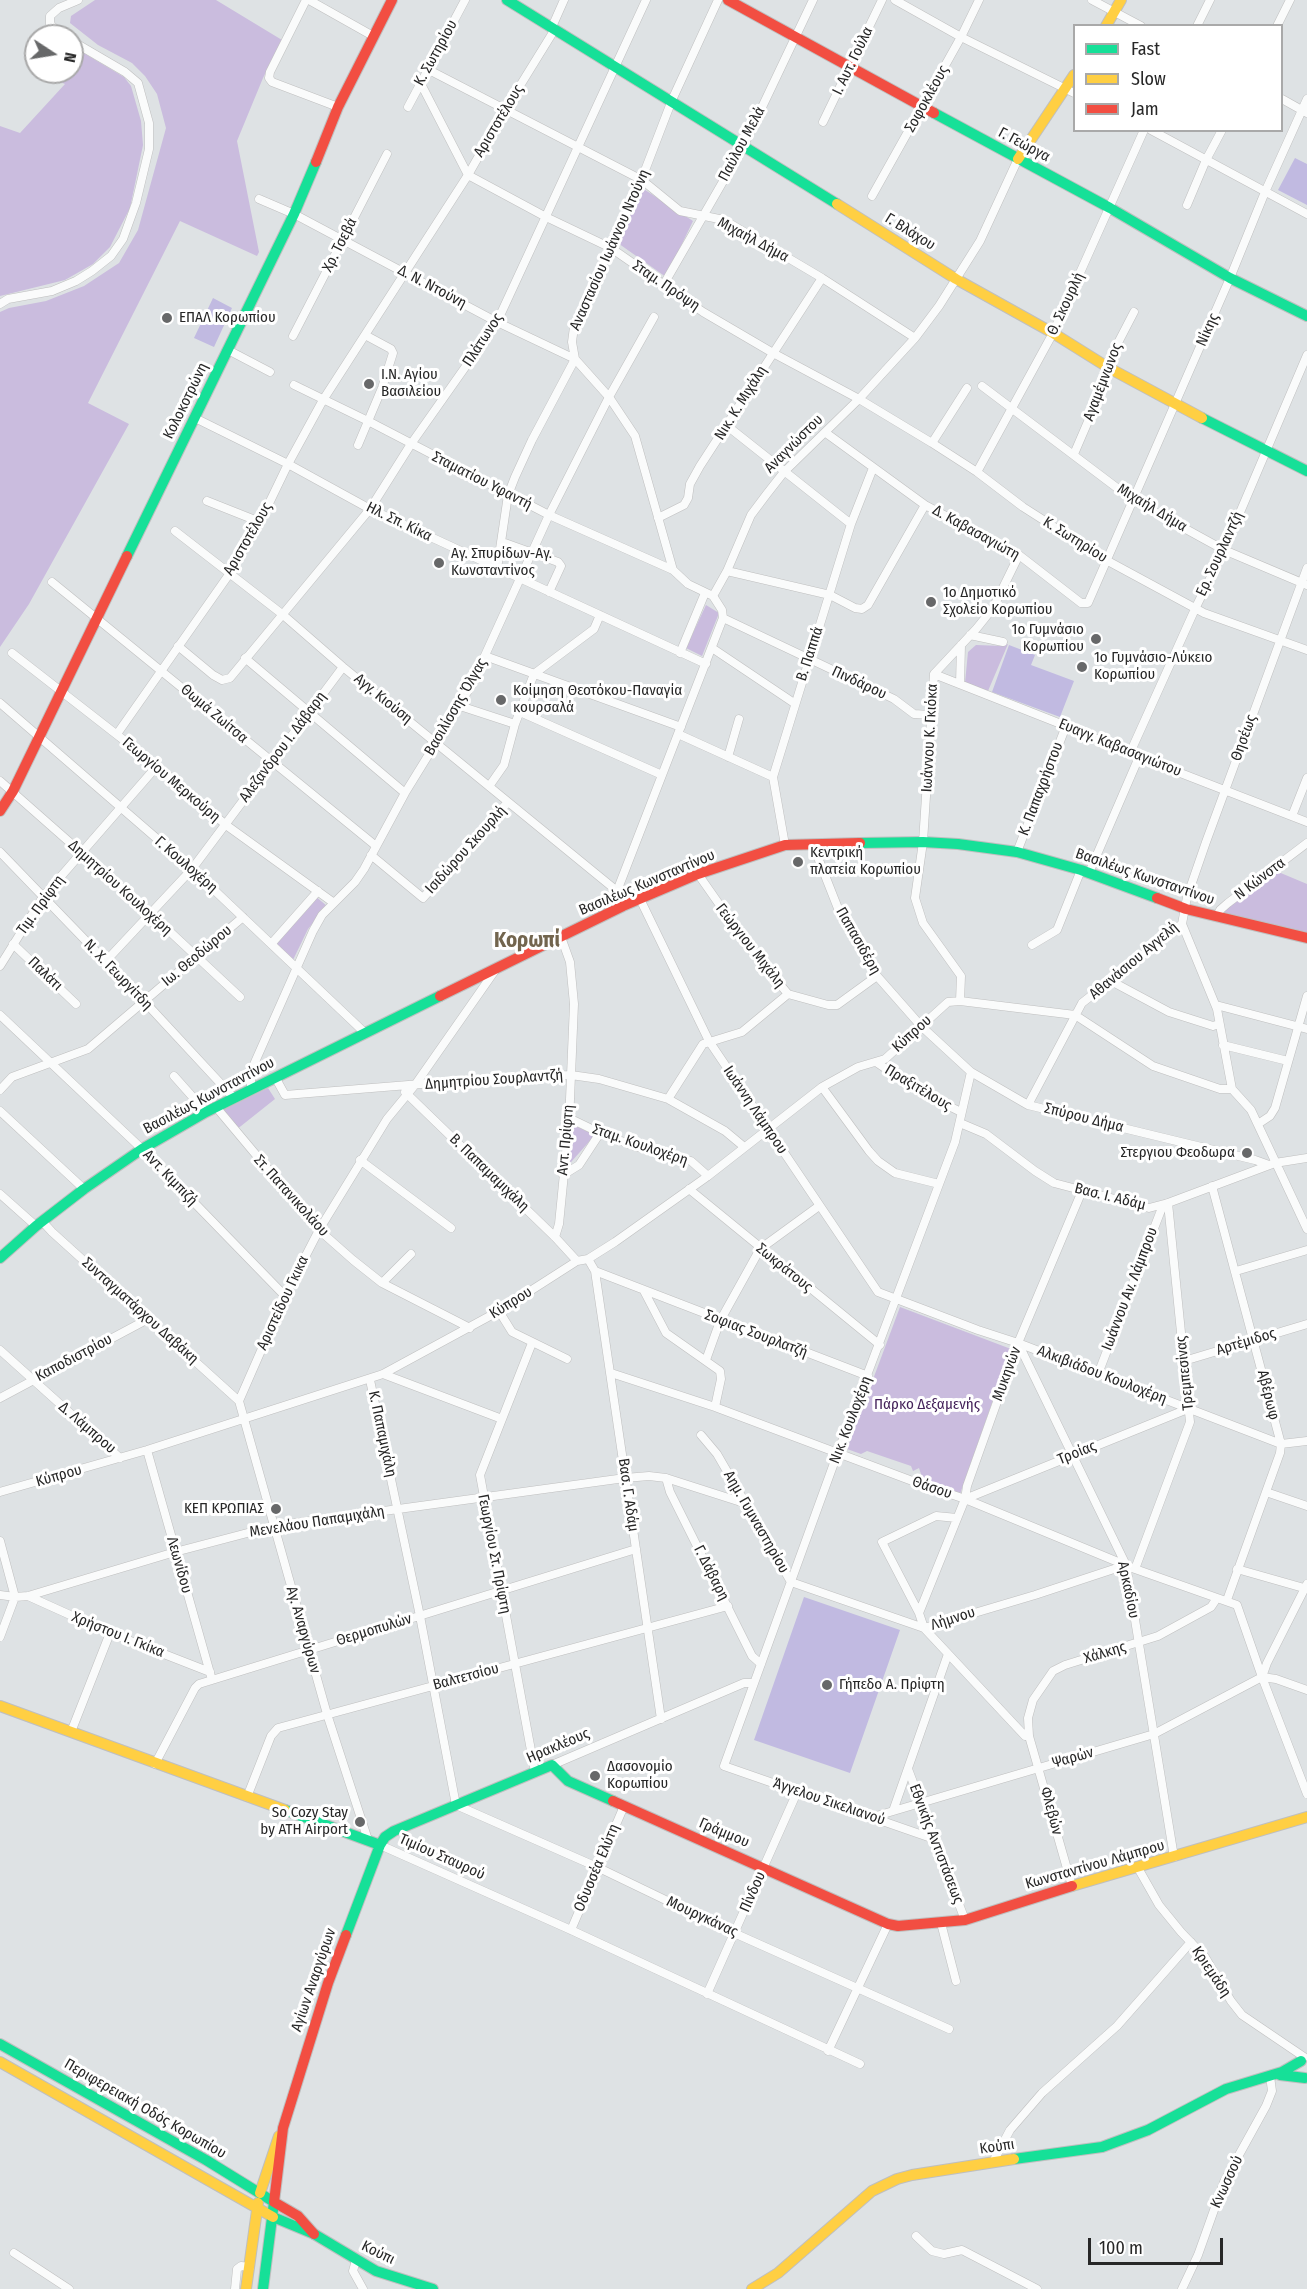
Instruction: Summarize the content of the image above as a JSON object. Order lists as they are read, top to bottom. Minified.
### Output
{"streets":{"street":["Κ. Σωτηρίου","Ι. Αυτ. Γούλα","Σοφοκλέους","Αριστοτέλους","Παύλου Μελά","Γ. Γεώργα","Γ. Βλάχου","Μιχαήλ Δήμα","Χρ. Τσεβά","Αναστασίου Ιωάννου Ντούνη","Σταμ. Πρόψη","Δ. Ν. Ντούνη","Θ. Σκουρλή","Νίκης","Πλάτωνος","Αγαμέμνωνος","Κολοκοτρώνη","Νικ. Κ. Μιχάλη","Αναγνώστου","Σταματίου Υφαντή","Ηλ. Σπ. Κίκα","Δ. Καβασαγιώτη","Ερ. Σουρλαντζή","Β. Παππά","Πινδάρου","Αγγ. Κιούση","Βασιλίσσης Όλγας","Θωμά Ζωίτσα","Ιωάννου Κ. Γκιόκα","Θησέως","Αλεζανδρου Ι. Δάβαρη","Ευαγγ. Καβασαγιώτου","Γεωργίου Μερκούρη","Κ. Παπαχρήστου","Ισιδώρου Σκουρλή","Γ. Κουλοχέρη","Βασιλέως Κωνσταντίνου","Ν Κώνστα","Δημητρίου Κουλοχέρη","Τιμ. Πρίφτη","Παπασιδέρη","Γεώργιου Μιχάλη","Ιω. Θεοδώρου","Αθανάσιου Αγγελή","Παλάτι","Ν. Χ. Γεωργίτδη","Κύπρου","Δημητρίου Σουρλαντζή","Πραξιτέλους","Ιωάννη Λάμπρου","Σπύρου Δήμα","Αντ. Πρίφτη","Σταμ. Κουλοχέρη","Β. Παπαμαμιχάλη","Αντ. Κιμπιζή","Στ. Πατανικολάου","Βασ. Ι. Αδάμ","Σωκράτους","Ιωάννου Αν. Λάμπρου","Αριστείδου Γκικα","Συνταγματάρχου Δαβάκη","Σοφιας Σουρλατζή","Αρτέμιδος","Καποδιστρίου","Τρεμπεσίνας","Μυκηνών","Αλκιβιάδου Κουλοχέρη","Αβέρωφ","Νικ. Κουλοχέρη","Δ. Λάμπρου","Κ. Παπαμιχάλη","Τροίας","Θάσου","Βασ. Γ. Αδάμ","Μενελάου Παπαμιχάλη","Αημ. Γυμναστηρίου","Γεωργίου Στ. Πρίφτη","Λεωνίδου","Γ. Δάβαρη","Αρκαδίου","Λήμνου","Αγ. Αναργύρων","Θερμοπυλών","Χρήστου Ι. Γκίκα","Χάλκης","Βαλτετσίου","Ηρακλέους","Ψαρών","Άγγελου Σικελιανού","Φλεβών","Γράμμου","Εθνικής Αντιστάσεως","Τιμίου Σταυρού","Κωνσταντίνου Λάμπρου","Οδυσσέα Ελύτη","Πίνδου","Μουργκάνας","Κριεμάδη","Αγίων Αναργύρων","Περιφερειακή Οδός Κορωπίου","Κούπι","Κνωσσού"]},"crossings":[["Κ. Σωτηρίου","Μιχαήλ Δήμα"],["Κ. Σωτηρίου","Σταμ. Πρόψη"],["Κ. Σωτηρίου","Θ. Σκουρλή"],["Κ. Σωτηρίου","Νίκης"],["Κ. Σωτηρίου","Αναγνώστου"],["Κ. Σωτηρίου","Δ. Καβασαγιώτη"],["Κ. Σωτηρίου","Ερ. Σουρλαντζή"],["Κ. Σωτηρίου","Θησέως"],["Ι. Αυτ. Γούλα","Γ. Γεώργα"],["Σοφοκλέους","Γ. Γεώργα"],["Αριστοτέλους","Γ. Βλάχου"],["Αριστοτέλους","Μιχαήλ Δήμα"],["Αριστοτέλους","Σταμ. Πρόψη"],["Αριστοτέλους","Δ. Ν. Ντούνη"],["Αριστοτέλους","Πλάτωνος"],["Αριστοτέλους","Σταματίου Υφαντή"],["Αριστοτέλους","Ηλ. Σπ. Κίκα"],["Αριστοτέλους","Αγγ. Κιούση"],["Αριστοτέλους","Θωμά Ζωίτσα"],["Αριστοτέλους","Γεωργίου Μερκούρη"],["Παύλου Μελά","Γ. Γεώργα"],["Παύλου Μελά","Γ. Βλάχου"],["Παύλου Μελά","Μιχαήλ Δήμα"],["Παύλου Μελά","Σταμ. Πρόψη"],["Γ. Γεώργα","Θ. Σκουρλή"],["Γ. Γεώργα","Νίκης"],["Γ. Γεώργα","Αναγνώστου"],["Γ. Βλάχου","Αναστασίου Ιωάννου Ντούνη"],["Γ. Βλάχου","Θ. Σκουρλή"],["Γ. Βλάχου","Νίκης"],["Γ. Βλάχου","Πλάτωνος"],["Γ. Βλάχου","Αγαμέμνωνος"],["Γ. Βλάχου","Αναγνώστου"],["Γ. Βλάχου","Ερ. Σουρλαντζή"],["Μιχαήλ Δήμα","Αναστασίου Ιωάννου Ντούνη"],["Μιχαήλ Δήμα","Θ. Σκουρλή"],["Μιχαήλ Δήμα","Νίκης"],["Μιχαήλ Δήμα","Πλάτωνος"],["Μιχαήλ Δήμα","Αγαμέμνωνος"],["Μιχαήλ Δήμα","Νικ. Κ. Μιχάλη"],["Μιχαήλ Δήμα","Αναγνώστου"],["Μιχαήλ Δήμα","Ερ. Σουρλαντζή"],["Μιχαήλ Δήμα","Θησέως"],["Χρ. Τσεβά","Δ. Ν. Ντούνη"],["Αναστασίου Ιωάννου Ντούνη","Σταμ. Πρόψη"],["Αναστασίου Ιωάννου Ντούνη","Δ. Ν. Ντούνη"],["Σταμ. Πρόψη","Πλάτωνος"],["Σταμ. Πρόψη","Νικ. Κ. Μιχάλη"],["Σταμ. Πρόψη","Αναγνώστου"],["Δ. Ν. Ντούνη","Πλάτωνος"],["Δ. Ν. Ντούνη","Κολοκοτρώνη"],["Δ. Ν. Ντούνη","Νικ. Κ. Μιχάλη"],["Δ. Ν. Ντούνη","Σταματίου Υφαντή"],["Δ. Ν. Ντούνη","Βασιλίσσης Όλγας"],["Νίκης","Δ. Καβασαγιώτη"],["Πλάτωνος","Σταματίου Υφαντή"],["Πλάτωνος","Ηλ. Σπ. Κίκα"],["Πλάτωνος","Αγγ. Κιούση"],["Κολοκοτρώνη","Ηλ. Σπ. Κίκα"],["Κολοκοτρώνη","Θωμά Ζωίτσα"],["Κολοκοτρώνη","Γεωργίου Μερκούρη"],["Κολοκοτρώνη","Γ. Κουλοχέρη"],["Κολοκοτρώνη","Δημητρίου Κουλοχέρη"],["Αναγνώστου","Ηλ. Σπ. Κίκα"],["Αναγνώστου","Δ. Καβασαγιώτη"],["Σταματίου Υφαντή","Βασιλίσσης Όλγας"],["Ηλ. Σπ. Κίκα","Βασιλίσσης Όλγας"],["Δ. Καβασαγιώτη","Β. Παππά"],["Δ. Καβασαγιώτη","Ιωάννου Κ. Γκιόκα"],["Ερ. Σουρλαντζή","Ευαγγ. Καβασαγιώτου"],["Β. Παππά","Πινδάρου"],["Β. Παππά","Βασιλέως Κωνσταντίνου"],["Πινδάρου","Ιωάννου Κ. Γκιόκα"],["Αγγ. Κιούση","Βασιλίσσης Όλγας"],["Αγγ. Κιούση","Αλεζανδρου Ι. Δάβαρη"],["Αγγ. Κιούση","Ισιδώρου Σκουρλή"],["Βασιλίσσης Όλγας","Θωμά Ζωίτσα"],["Βασιλίσσης Όλγας","Γεωργίου Μερκούρη"],["Βασιλίσσης Όλγας","Ισιδώρου Σκουρλή"],["Βασιλίσσης Όλγας","Γ. Κουλοχέρη"],["Βασιλίσσης Όλγας","Βασιλέως Κωνσταντίνου"],["Θωμά Ζωίτσα","Αλεζανδρου Ι. Δάβαρη"],["Ιωάννου Κ. Γκιόκα","Ευαγγ. Καβασαγιώτου"],["Ιωάννου Κ. Γκιόκα","Βασιλέως Κωνσταντίνου"],["Ιωάννου Κ. Γκιόκα","Κύπρου"],["Θησέως","Ευαγγ. Καβασαγιώτου"],["Θησέως","Βασιλέως Κωνσταντίνου"],["Θησέως","Αθανάσιου Αγγελή"],["Αλεζανδρου Ι. Δάβαρη","Γεωργίου Μερκούρη"],["Αλεζανδρου Ι. Δάβαρη","Γ. Κουλοχέρη"],["Αλεζανδρου Ι. Δάβαρη","Δημητρίου Κουλοχέρη"],["Αλεζανδρου Ι. Δάβαρη","Ν. Χ. Γεωργίτδη"],["Ευαγγ. Καβασαγιώτου","Κ. Παπαχρήστου"],["Γεωργίου Μερκούρη","Τιμ. Πρίφτη"],["Κ. Παπαχρήστου","Βασιλέως Κωνσταντίνου"],["Γ. Κουλοχέρη","Βασιλέως Κωνσταντίνου"],["Γ. Κουλοχέρη","Τιμ. Πρίφτη"],["Γ. Κουλοχέρη","Ιω. Θεοδώρου"],["Βασιλέως Κωνσταντίνου","Ν Κώνστα"],["Βασιλέως Κωνσταντίνου","Παπασιδέρη"],["Βασιλέως Κωνσταντίνου","Γεώργιου Μιχάλη"],["Βασιλέως Κωνσταντίνου","Αθανάσιου Αγγελή"],["Βασιλέως Κωνσταντίνου","Ν. Χ. Γεωργίτδη"],["Βασιλέως Κωνσταντίνου","Δημητρίου Σουρλαντζή"],["Βασιλέως Κωνσταντίνου","Ιωάννη Λάμπρου"],["Βασιλέως Κωνσταντίνου","Αντ. Πρίφτη"],["Βασιλέως Κωνσταντίνου","Αντ. Κιμπιζή"],["Βασιλέως Κωνσταντίνου","Στ. Πατανικολάου"],["Βασιλέως Κωνσταντίνου","Αριστείδου Γκικα"],["Βασιλέως Κωνσταντίνου","Συνταγματάρχου Δαβάκη"],["Δημητρίου Κουλοχέρη","Τιμ. Πρίφτη"],["Δημητρίου Κουλοχέρη","Ιω. Θεοδώρου"],["Τιμ. Πρίφτη","Παλάτι"],["Τιμ. Πρίφτη","Ν. Χ. Γεωργίτδη"],["Παπασιδέρη","Γεώργιου Μιχάλη"],["Παπασιδέρη","Κύπρου"],["Παπασιδέρη","Σπύρου Δήμα"],["Ιω. Θεοδώρου","Ν. Χ. Γεωργίτδη"],["Ιω. Θεοδώρου","Αντ. Κιμπιζή"],["Αθανάσιου Αγγελή","Σπύρου Δήμα"],["Κύπρου","Δημητρίου Σουρλαντζή"],["Κύπρου","Πραξιτέλους"],["Κύπρου","Ιωάννη Λάμπρου"],["Κύπρου","Σπύρου Δήμα"],["Κύπρου","Σταμ. Κουλοχέρη"],["Κύπρου","Β. Παπαμαμιχάλη"],["Κύπρου","Στ. Πατανικολάου"],["Κύπρου","Σωκράτους"],["Κύπρου","Δ. Λάμπρου"],["Κύπρου","Κ. Παπαμιχάλη"],["Κύπρου","Λεωνίδου"],["Κύπρου","Αγ. Αναργύρων"],["Δημητρίου Σουρλαντζή","Αντ. Πρίφτη"],["Δημητρίου Σουρλαντζή","Β. Παπαμαμιχάλη"],["Δημητρίου Σουρλαντζή","Αριστείδου Γκικα"],["Πραξιτέλους","Νικ. Κουλοχέρη"],["Ιωάννη Λάμπρου","Αλκιβιάδου Κουλοχέρη"],["Ιωάννη Λάμπρου","Νικ. Κουλοχέρη"],["Σπύρου Δήμα","Βασ. Ι. Αδάμ"],["Σπύρου Δήμα","Νικ. Κουλοχέρη"],["Αντ. Πρίφτη","Σταμ. Κουλοχέρη"],["Αντ. Πρίφτη","Β. Παπαμαμιχάλη"],["Β. Παπαμαμιχάλη","Αριστείδου Γκικα"],["Αντ. Κιμπιζή","Αριστείδου Γκικα"],["Στ. Πατανικολάου","Αριστείδου Γκικα"],["Βασ. Ι. Αδάμ","Ιωάννου Αν. Λάμπρου"],["Βασ. Ι. Αδάμ","Τρεμπεσίνας"],["Βασ. Ι. Αδάμ","Μυκηνών"],["Βασ. Ι. Αδάμ","Αβέρωφ"],["Βασ. Ι. Αδάμ","Νικ. Κουλοχέρη"],["Σωκράτους","Νικ. Κουλοχέρη"],["Ιωάννου Αν. Λάμπρου","Τρεμπεσίνας"],["Ιωάννου Αν. Λάμπρου","Αλκιβιάδου Κουλοχέρη"],["Αριστείδου Γκικα","Συνταγματάρχου Δαβάκη"],["Συνταγματάρχου Δαβάκη","Καποδιστρίου"],["Σοφιας Σουρλατζή","Νικ. Κουλοχέρη"],["Αρτέμιδος","Τρεμπεσίνας"],["Αρτέμιδος","Αβέρωφ"],["Καποδιστρίου","Δ. Λάμπρου"],["Τρεμπεσίνας","Αλκιβιάδου Κουλοχέρη"],["Τρεμπεσίνας","Τροίας"],["Τρεμπεσίνας","Θάσου"],["Μυκηνών","Αλκιβιάδου Κουλοχέρη"],["Μυκηνών","Τροίας"],["Μυκηνών","Θάσου"],["Μυκηνών","Αρκαδίου"],["Μυκηνών","Λήμνου"],["Αλκιβιάδου Κουλοχέρη","Αβέρωφ"],["Αλκιβιάδου Κουλοχέρη","Νικ. Κουλοχέρη"],["Αλκιβιάδου Κουλοχέρη","Τροίας"],["Αλκιβιάδου Κουλοχέρη","Αρκαδίου"],["Νικ. Κουλοχέρη","Θάσου"],["Νικ. Κουλοχέρη","Αημ. Γυμναστηρίου"],["Νικ. Κουλοχέρη","Γ. Δάβαρη"],["Νικ. Κουλοχέρη","Ηρακλέους"],["Νικ. Κουλοχέρη","Άγγελου Σικελιανού"],["Κ. Παπαμιχάλη","Μενελάου Παπαμιχάλη"],["Κ. Παπαμιχάλη","Θερμοπυλών"],["Κ. Παπαμιχάλη","Βαλτετσίου"],["Κ. Παπαμιχάλη","Ηρακλέους"],["Κ. Παπαμιχάλη","Μουργκάνας"],["Τροίας","Θάσου"],["Τροίας","Αρκαδίου"],["Θάσου","Βασ. Γ. Αδάμ"],["Θάσου","Αρκαδίου"],["Θάσου","Λήμνου"],["Θάσου","Χάλκης"],["Βασ. Γ. Αδάμ","Μενελάου Παπαμιχάλη"],["Βασ. Γ. Αδάμ","Θερμοπυλών"],["Βασ. Γ. Αδάμ","Βαλτετσίου"],["Βασ. Γ. Αδάμ","Ηρακλέους"],["Μενελάου Παπαμιχάλη","Αημ. Γυμναστηρίου"],["Μενελάου Παπαμιχάλη","Γεωργίου Στ. Πρίφτη"],["Μενελάου Παπαμιχάλη","Λεωνίδου"],["Μενελάου Παπαμιχάλη","Γ. Δάβαρη"],["Μενελάου Παπαμιχάλη","Αγ. Αναργύρων"],["Μενελάου Παπαμιχάλη","Χρήστου Ι. Γκίκα"],["Αημ. Γυμναστηρίου","Λήμνου"],["Γεωργίου Στ. Πρίφτη","Θερμοπυλών"],["Γεωργίου Στ. Πρίφτη","Βαλτετσίου"],["Γεωργίου Στ. Πρίφτη","Ηρακλέους"],["Λεωνίδου","Θερμοπυλών"],["Λεωνίδου","Χρήστου Ι. Γκίκα"],["Γ. Δάβαρη","Βαλτετσίου"],["Αρκαδίου","Λήμνου"],["Αρκαδίου","Χάλκης"],["Αρκαδίου","Ψαρών"],["Αρκαδίου","Κωνσταντίνου Λάμπρου"],["Λήμνου","Χάλκης"],["Λήμνου","Φλεβών"],["Αγ. Αναργύρων","Θερμοπυλών"],["Αγ. Αναργύρων","Βαλτετσίου"],["Αγ. Αναργύρων","Τιμίου Σταυρού"],["Θερμοπυλών","Χρήστου Ι. Γκίκα"],["Θερμοπυλών","Τιμίου Σταυρού"],["Χάλκης","Φλεβών"],["Βαλτετσίου","Τιμίου Σταυρού"],["Ηρακλέους","Γράμμου"],["Ηρακλέους","Τιμίου Σταυρού"],["Ηρακλέους","Μουργκάνας"],["Ηρακλέους","Αγίων Αναργύρων"],["Ψαρών","Άγγελου Σικελιανού"],["Ψαρών","Φλεβών"],["Ψαρών","Εθνικής Αντιστάσεως"],["Άγγελου Σικελιανού","Εθνικής Αντιστάσεως"],["Άγγελου Σικελιανού","Πίνδου"],["Φλεβών","Κωνσταντίνου Λάμπρου"],["Γράμμου","Κωνσταντίνου Λάμπρου"],["Γράμμου","Οδυσσέα Ελύτη"],["Γράμμου","Πίνδου"],["Εθνικής Αντιστάσεως","Κωνσταντίνου Λάμπρου"],["Τιμίου Σταυρού","Οδυσσέα Ελύτη"],["Τιμίου Σταυρού","Πίνδου"],["Τιμίου Σταυρού","Αγίων Αναργύρων"],["Κωνσταντίνου Λάμπρου","Κριεμάδη"],["Οδυσσέα Ελύτη","Μουργκάνας"],["Πίνδου","Μουργκάνας"],["Αγίων Αναργύρων","Περιφερειακή Οδός Κορωπίου"],["Αγίων Αναργύρων","Κούπι"],["Περιφερειακή Οδός Κορωπίου","Κούπι"],["Κούπι","Κνωσσού"]],"districts":["Κορωπί"],"parks":["Πάρκο Δεξαμενής"],"places":["ΕΠΑΛ Κορωπίου","Ι.Ν. Αγίου Βασιλείου","Αγ. Σπυρίδων-Αγ. Κωνσταντίνος","1ο Δημοτικό Σχολείο Κορωπίου","1ο Γυμνάσιο Κορωπίου","1ο Γυμνάσιο-Λύκειο Κορωπίου","Κοίμηση Θεοτόκου-Παναγία κουρσαλά","Κεντρική πλατεία Κορωπίου","Στεργιου Φεοδωρα","ΚΕΠ ΚΡΩΠΙΑΣ","Γήπεδο Α. Πρίφτη","Δασονομίο Κορωπίου","So Cozy Stay by ATH Airport"],"legend":["Fast","Slow","Jam"],"scale_bar":"100 m","north":"right"}
